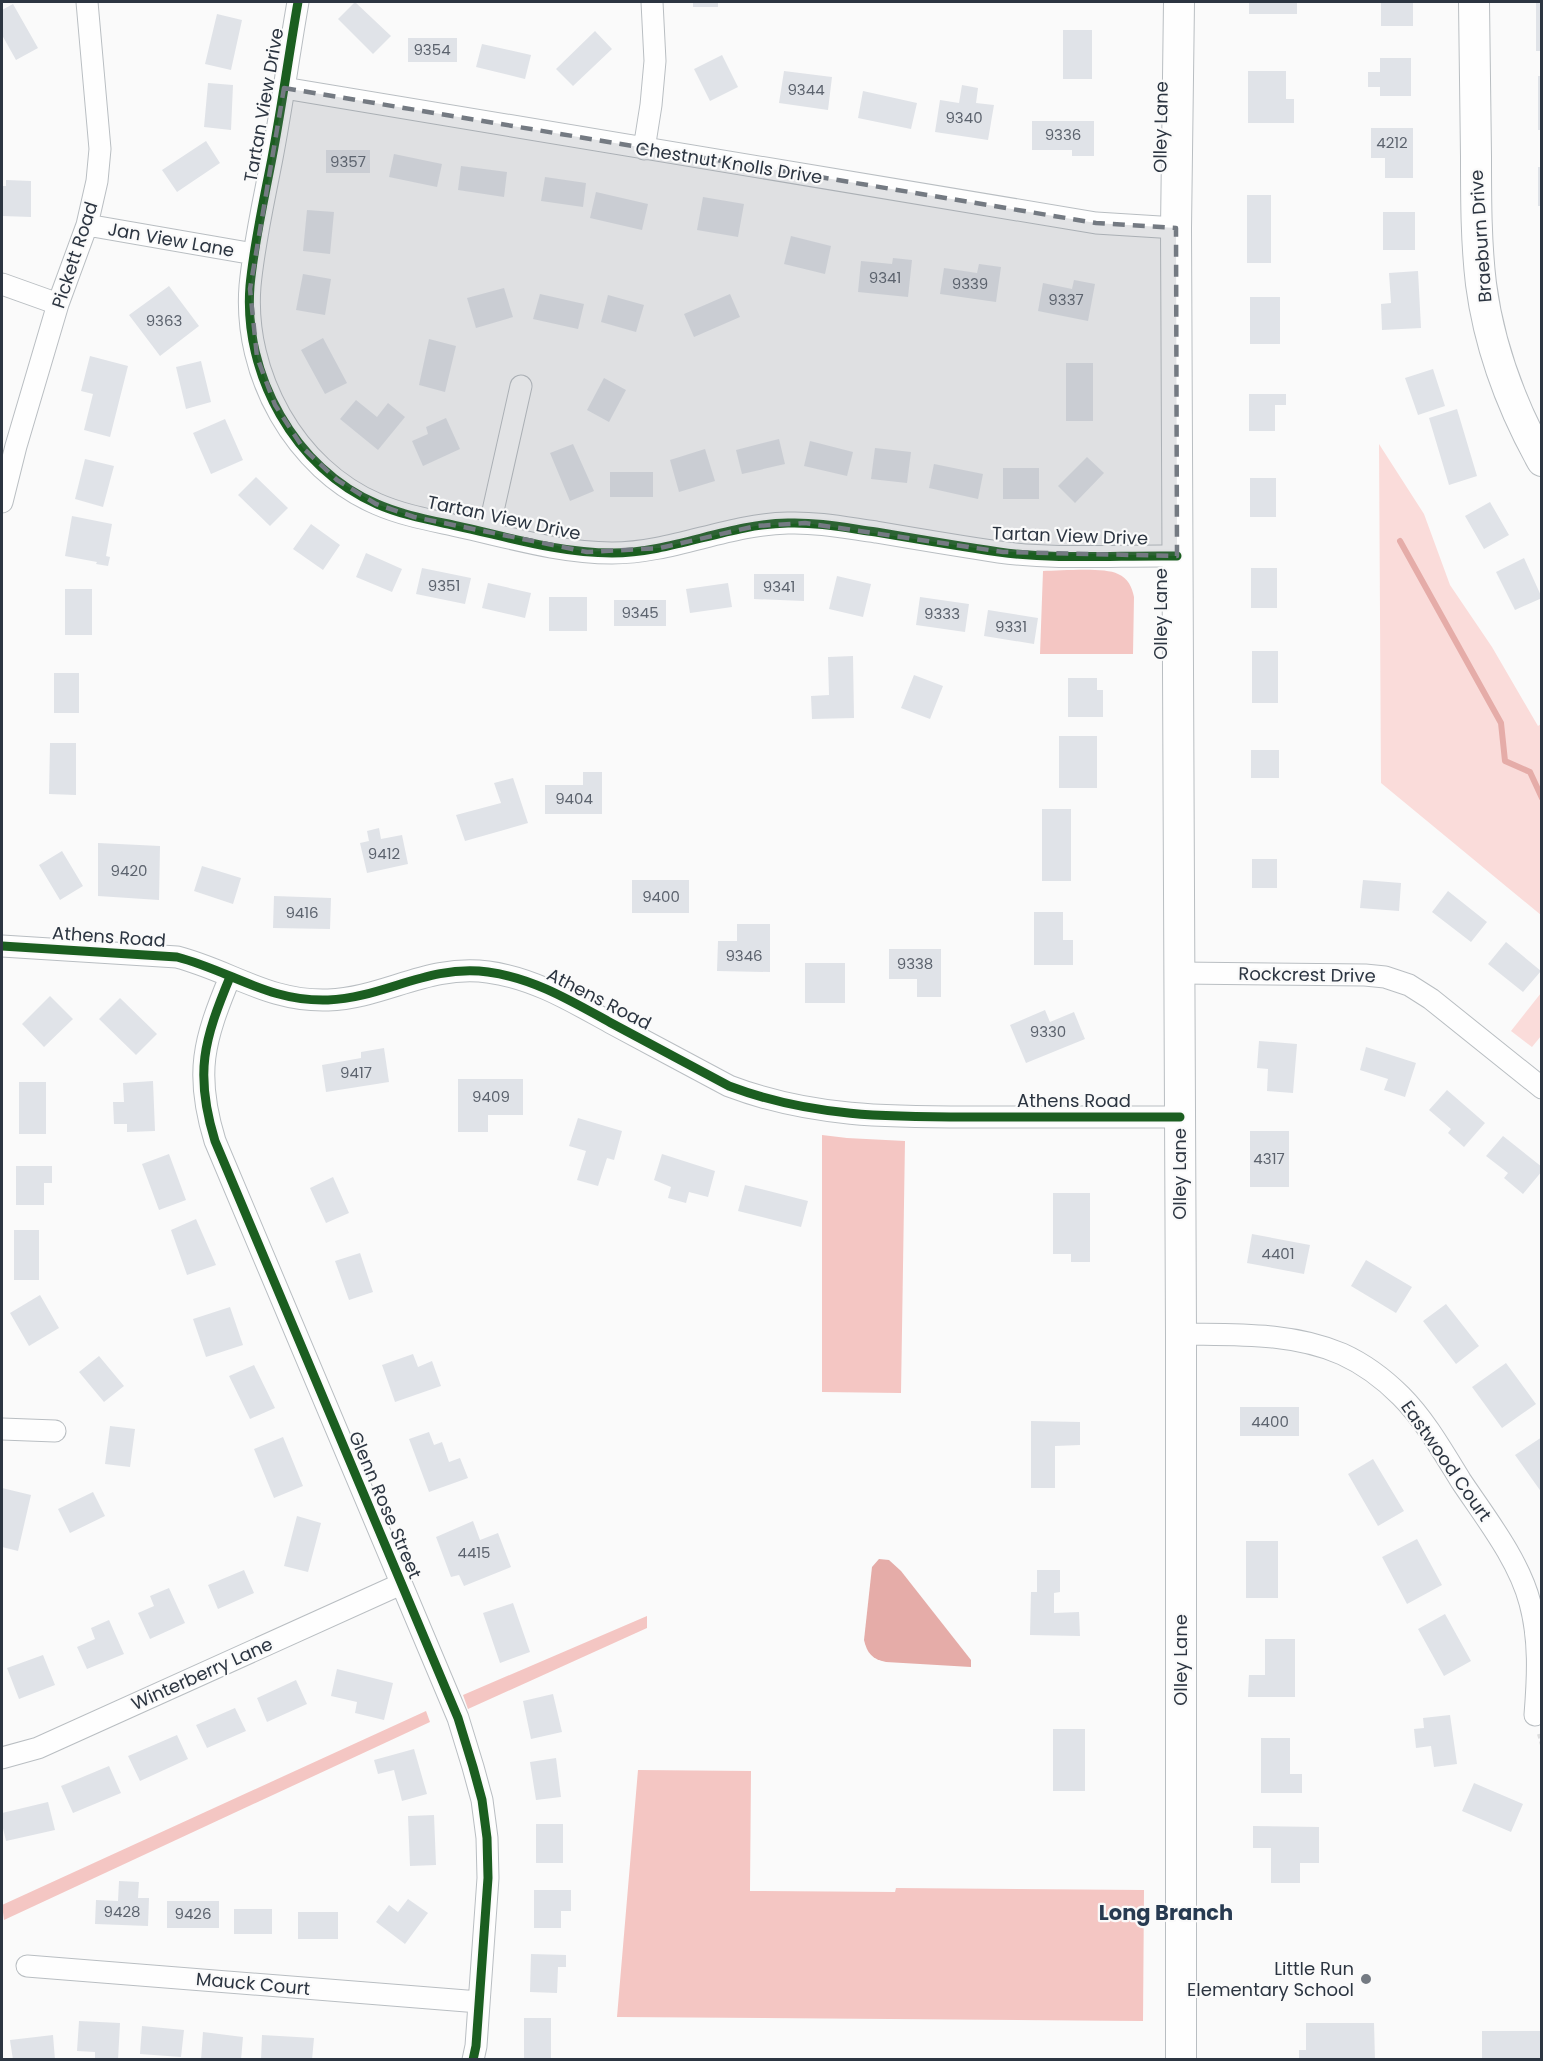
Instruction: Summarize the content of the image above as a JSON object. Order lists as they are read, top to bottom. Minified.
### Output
{"streets":{"main road":["Olley Lane","Braeburn Drive"],"street":["Tartan View Drive","Chestnut Knolls Drive","Jan View Lane","Pickett Road","Athens Road","Rockcrest Drive","Eastwood Court","Glenn Rose Street","Winterberry Lane","Mauck Court"]},"crossings":[["Tartan View Drive","Olley Lane"],["Tartan View Drive","Chestnut Knolls Drive"],["Tartan View Drive","Jan View Lane"],["Olley Lane","Chestnut Knolls Drive"],["Olley Lane","Athens Road"],["Olley Lane","Rockcrest Drive"],["Olley Lane","Eastwood Court"],["Jan View Lane","Pickett Road"],["Athens Road","Glenn Rose Street"],["Glenn Rose Street","Winterberry Lane"],["Glenn Rose Street","Mauck Court"]],"districts":["Long Branch"],"places":["Little Run Elementary School"],"house_numbers":["9354","9344","9340","9336","4212","9357","9341","9339","9337","9363","9351","9341","9345","9333","9331","9404","9412","9420","9400","9416","9346","9338","9330","9417","9409","4317","4401","4400","4415","9428","9426"]}
